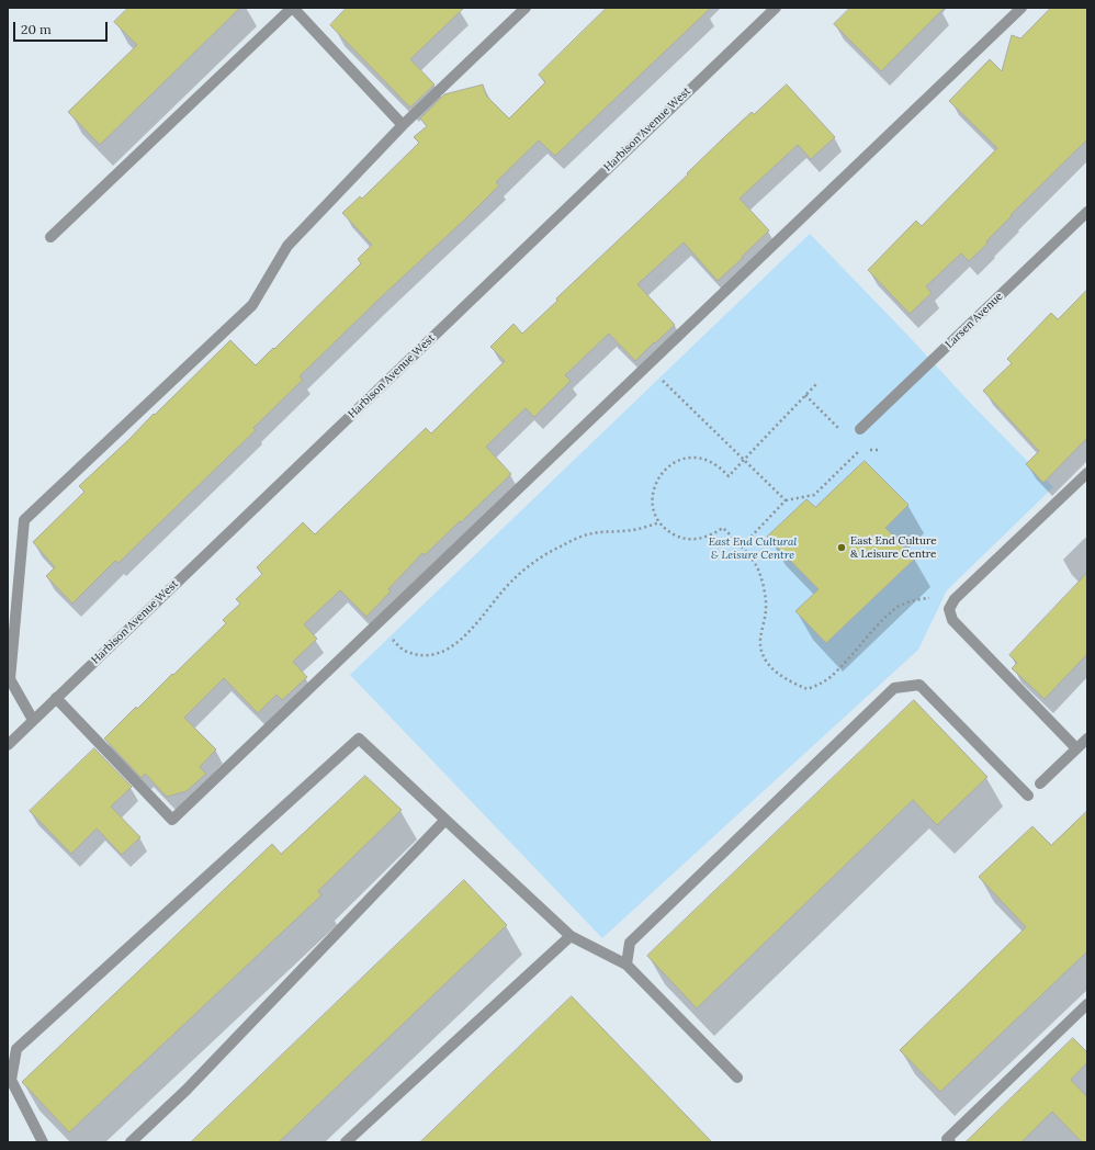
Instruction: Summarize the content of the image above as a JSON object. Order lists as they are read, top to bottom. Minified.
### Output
{"streets":{"street":["Harbison Avenue West","Larsen Avenue"]},"parks":["East End Cultural & Leisure Centre"],"places":["East End Culture & Leisure Centre"],"scale_bar":"20 m"}
